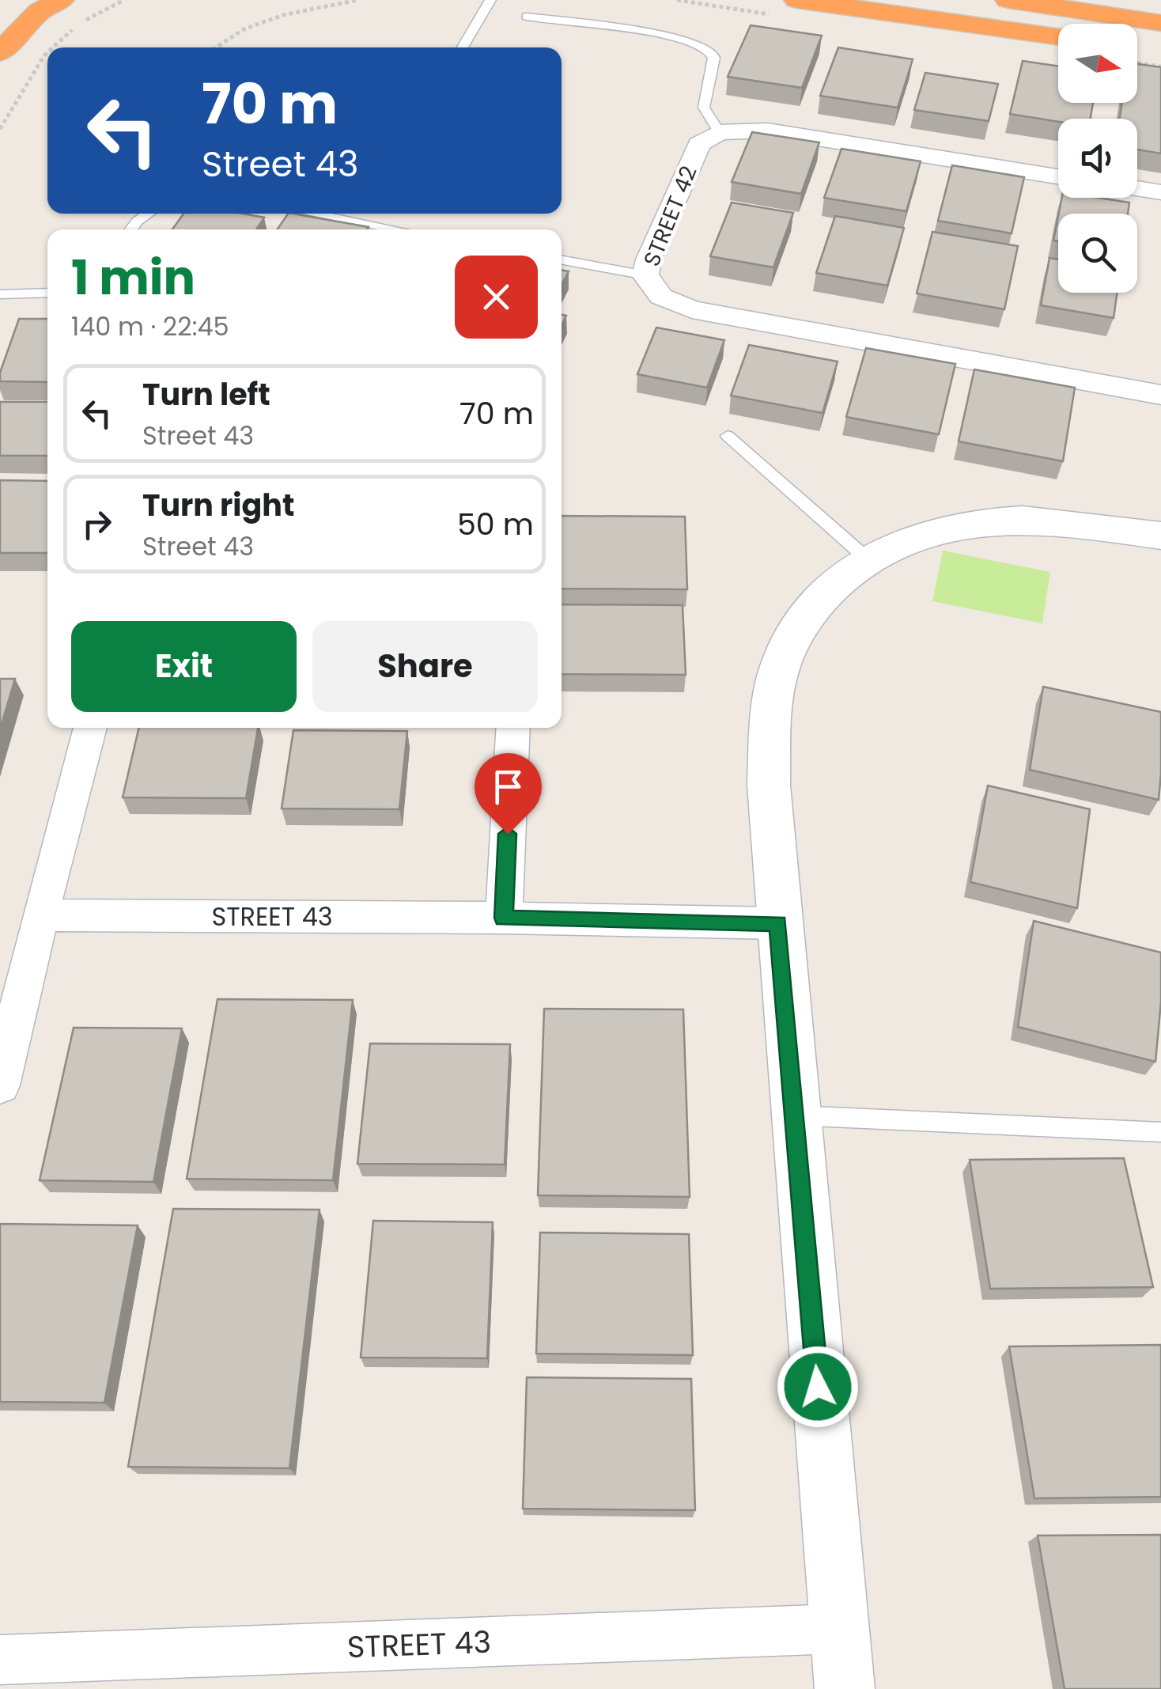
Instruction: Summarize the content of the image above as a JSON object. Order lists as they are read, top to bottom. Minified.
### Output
{"streets":{"street":["STREET 42","STREET 43"]},"north":"right","page":{"turn":["70 m","Street 43"],"heading":["1 min","140 m · 22:45"],"list":[{"name":"Turn left","note":"Street 43","value":"70 m"},{"name":"Turn right","note":"Street 43","value":"50 m"}],"buttons":["Exit","Share"]}}
